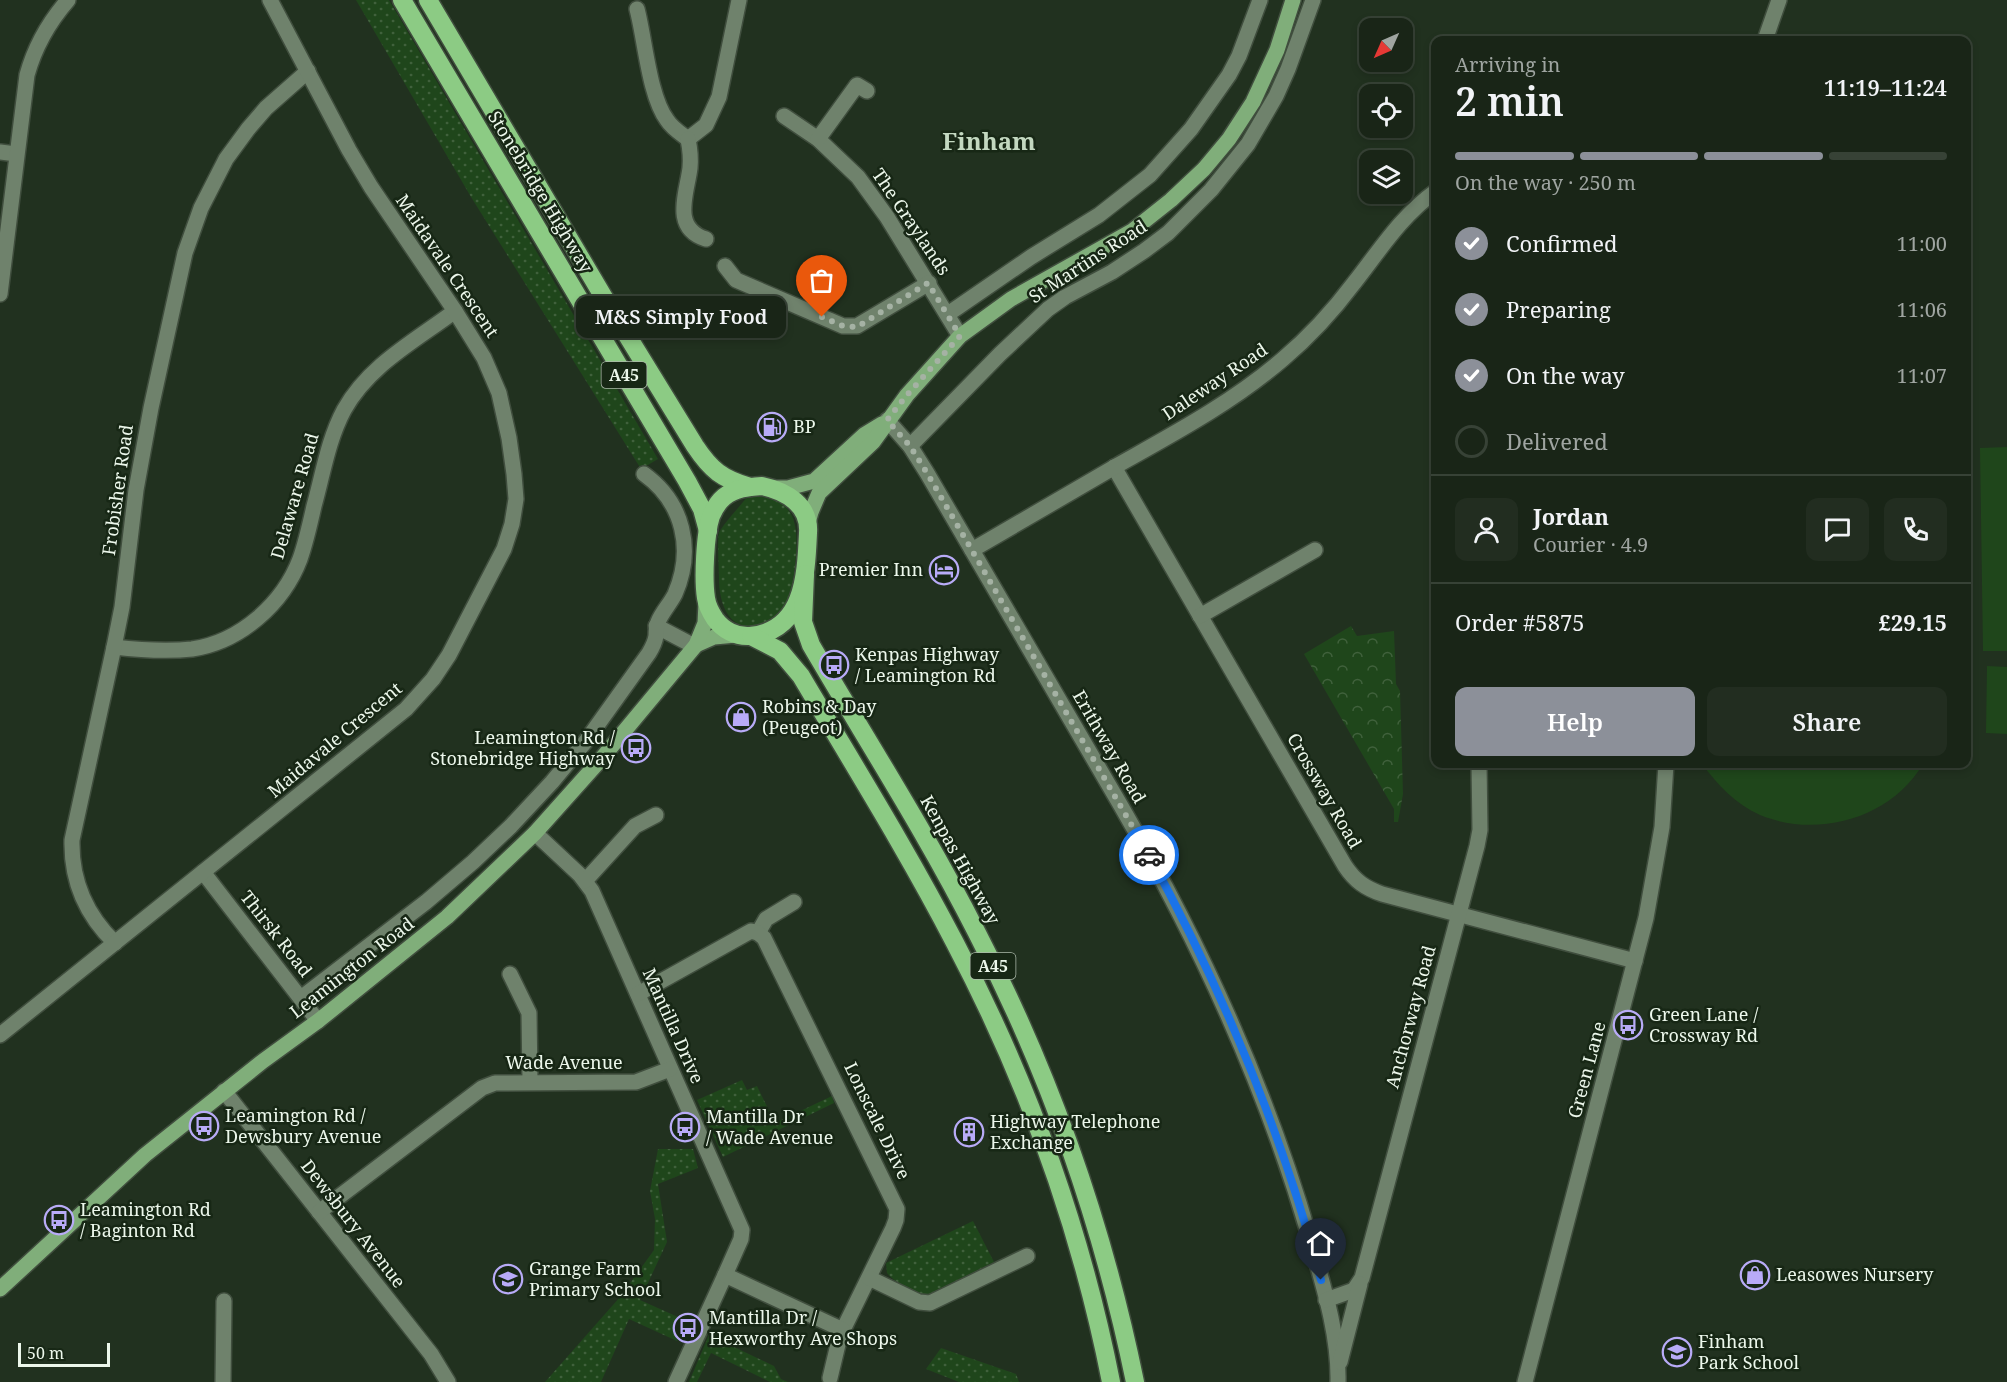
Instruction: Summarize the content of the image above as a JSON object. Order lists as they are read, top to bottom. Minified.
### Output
{"streets":{"highway":["Stonebridge Highway","A45","Kenpas Highway"],"main road":["St Martins Road","Leamington Road"],"street":["The Graylands","Maidavale Crescent","Daleway Road","Frobisher Road","Delaware Road","Erithway Road","Crossway Road","Thirsk Road","Anchorway Road","Mantilla Drive","Wade Avenue","Green Lane","Lonscale Drive","Dewsbury Avenue"]},"crossings":[["Stonebridge Highway","St Martins Road"],["Stonebridge Highway","A45"],["Stonebridge Highway","Kenpas Highway"],["Stonebridge Highway","Leamington Road"],["The Graylands","St Martins Road"],["St Martins Road","A45"],["St Martins Road","Erithway Road"],["St Martins Road","Kenpas Highway"],["St Martins Road","Leamington Road"],["Maidavale Crescent","Frobisher Road"],["Maidavale Crescent","Delaware Road"],["Maidavale Crescent","Thirsk Road"],["A45","Kenpas Highway"],["A45","Leamington Road"],["Daleway Road","Erithway Road"],["Daleway Road","Crossway Road"],["Frobisher Road","Delaware Road"],["Erithway Road","Anchorway Road"],["Crossway Road","Anchorway Road"],["Crossway Road","Green Lane"],["Kenpas Highway","Leamington Road"],["Thirsk Road","Leamington Road"],["Leamington Road","Mantilla Drive"],["Leamington Road","Dewsbury Avenue"],["Mantilla Drive","Wade Avenue"],["Wade Avenue","Dewsbury Avenue"]],"districts":["Finham"],"places":{"other":["M&S Simply Food"],"fuel station":["BP"],"hotel":["Premier Inn"],"bus stop":["Kenpas Highway / Leamington Rd","Leamington Rd / Stonebridge Highway","Green Lane / Crossway Rd","Leamington Rd / Dewsbury Avenue","Mantilla Dr / Wade Avenue","Leamington Rd / Baginton Rd","Mantilla Dr / Hexworthy Ave Shops"],"shop":["Robins & Day (Peugeot)","Leasowes Nursery"],"building":["Highway Telephone Exchange"],"school or university":["Grange Farm Primary School","Finham Park School"]},"scale_bar":"50 m","north":"bottom left","page":{"heading":["2 min","Arriving in","11:19–11:24"],"panel":["Jordan","Courier · 4.9","Order #5875","£29.15"],"bar":"On the way · 250 m","list":[["Confirmed","11:00"],["Preparing","11:06"],["On the way","11:07"],"Delivered"],"bubble":"M&S Simply Food","buttons":["Help","Share"],"scale":"50 m"}}
